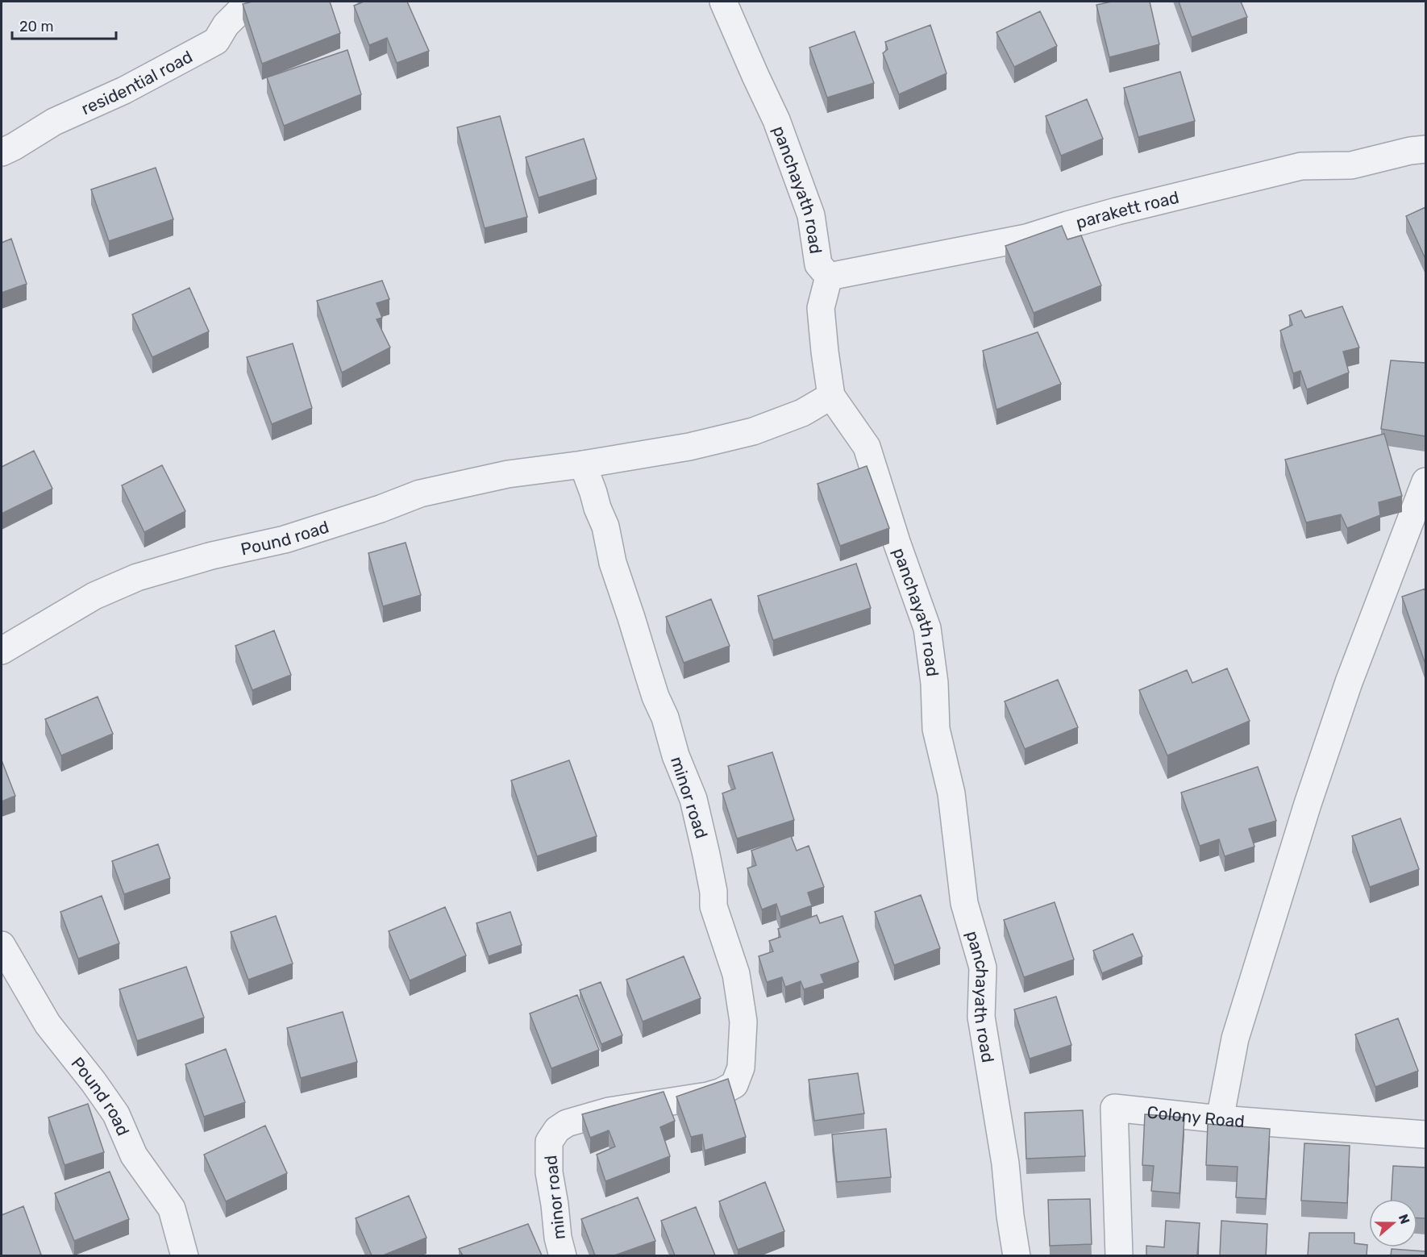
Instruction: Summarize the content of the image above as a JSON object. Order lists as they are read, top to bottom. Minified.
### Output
{"streets":{"street":["residential road","panchayath road","parakett road","Pound road","minor road","Colony Road"]},"crossings":[["panchayath road","parakett road"],["Pound road","minor road"]],"scale_bar":"20 m","north":"right"}
